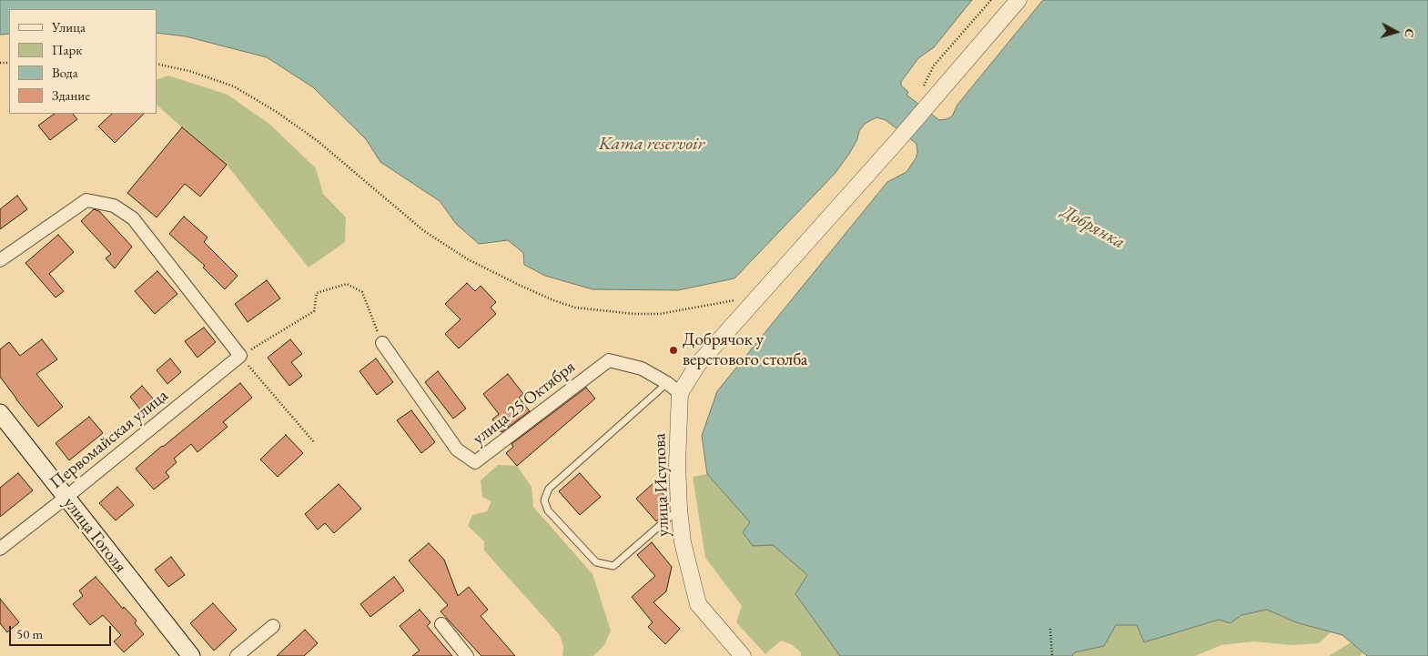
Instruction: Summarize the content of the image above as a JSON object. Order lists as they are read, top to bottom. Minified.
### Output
{"streets":{"main road":["улица Гоголя"],"street":["улица 25 Октября","Первомайская улица","улица Исупова"]},"crossings":[["улица 25 Октября","улица Исупова"],["Первомайская улица","улица Гоголя"]],"water":["Kama reservoir","Добрянка"],"places":["Добрячок у верстового столба"],"legend":["Улица","Парк","Вода","Здание"],"scale_bar":"50 m","north":"right"}
